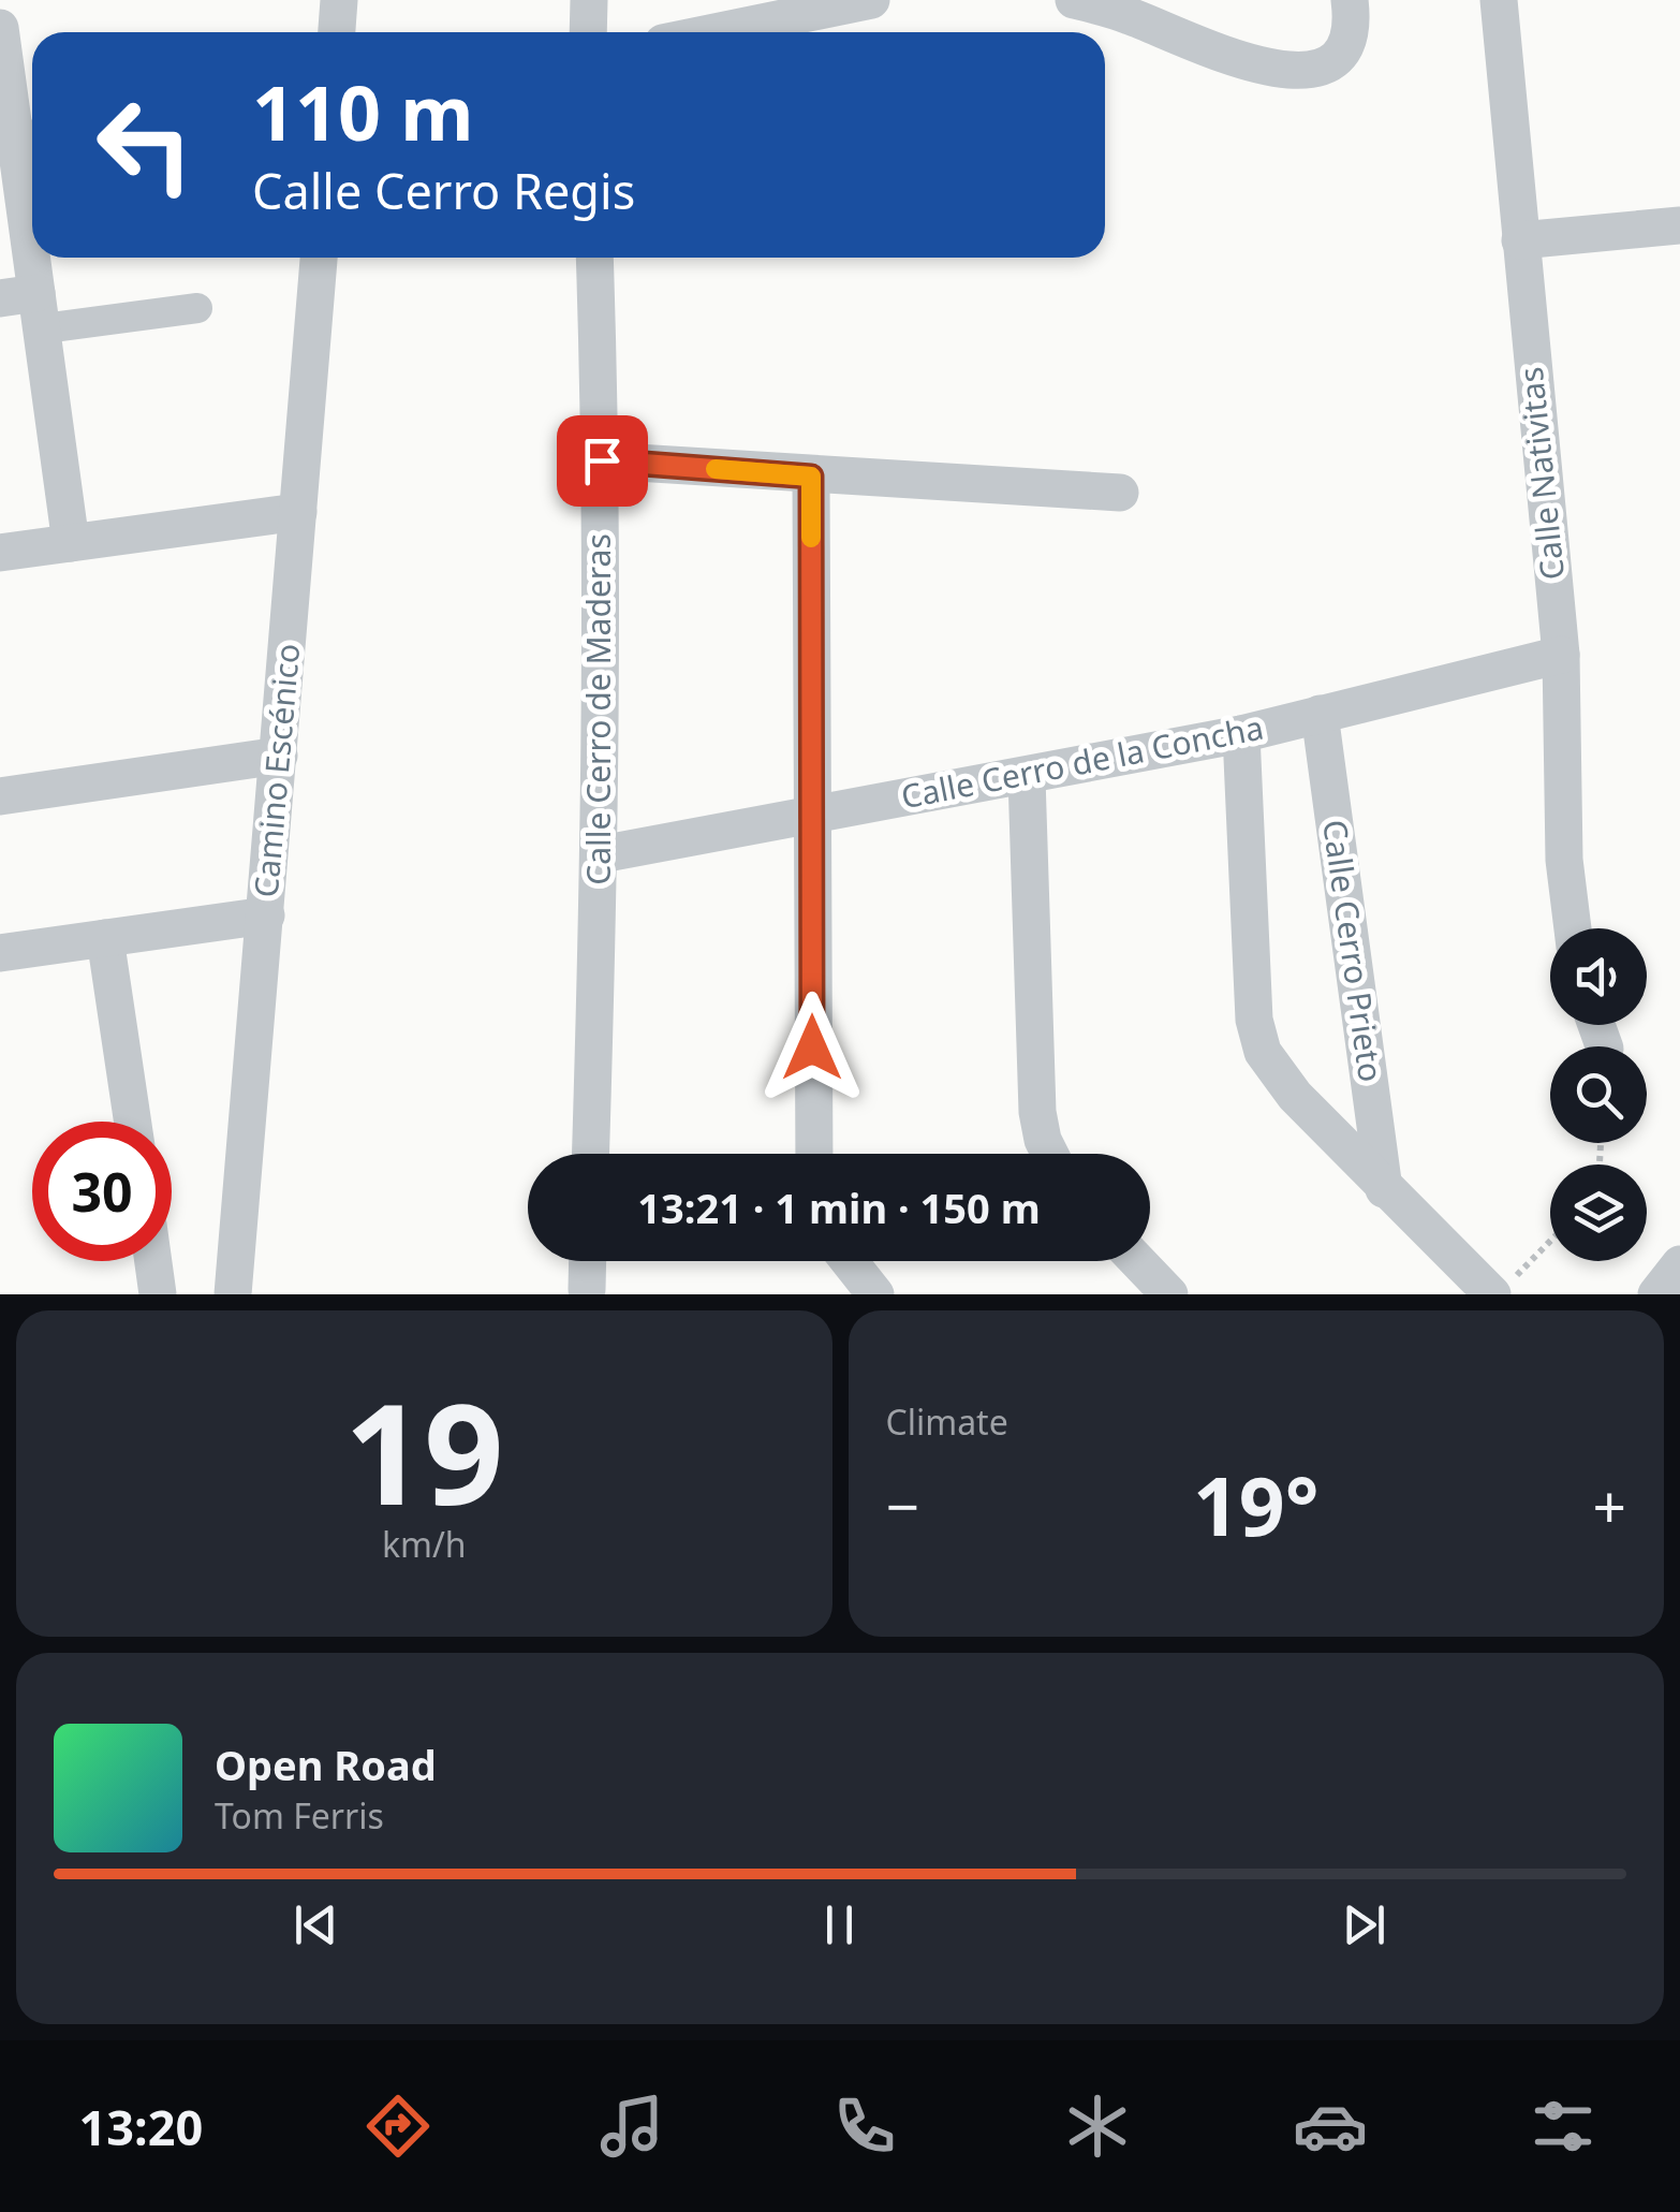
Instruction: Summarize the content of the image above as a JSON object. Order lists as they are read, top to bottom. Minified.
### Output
{"streets":{"street":["Calle Nativitas","Calle Cerro de Maderas","Calle Cerro de la Concha","Camino Escénico","Calle Cerro Prieto"]},"crossings":[["Calle Nativitas","Calle Cerro de la Concha"],["Calle Cerro de Maderas","Calle Cerro de la Concha"],["Calle Cerro de la Concha","Calle Cerro Prieto"]],"page":{"turn":["110 m","Calle Cerro Regis"],"limit":"30","trip":"13:21 · 1 min · 150 m","tile":[["19","km/h"],"Climate"],"heat":["−","19°","+"],"song":["Open Road","Tom Ferris"],"tabs":"13:20"}}
